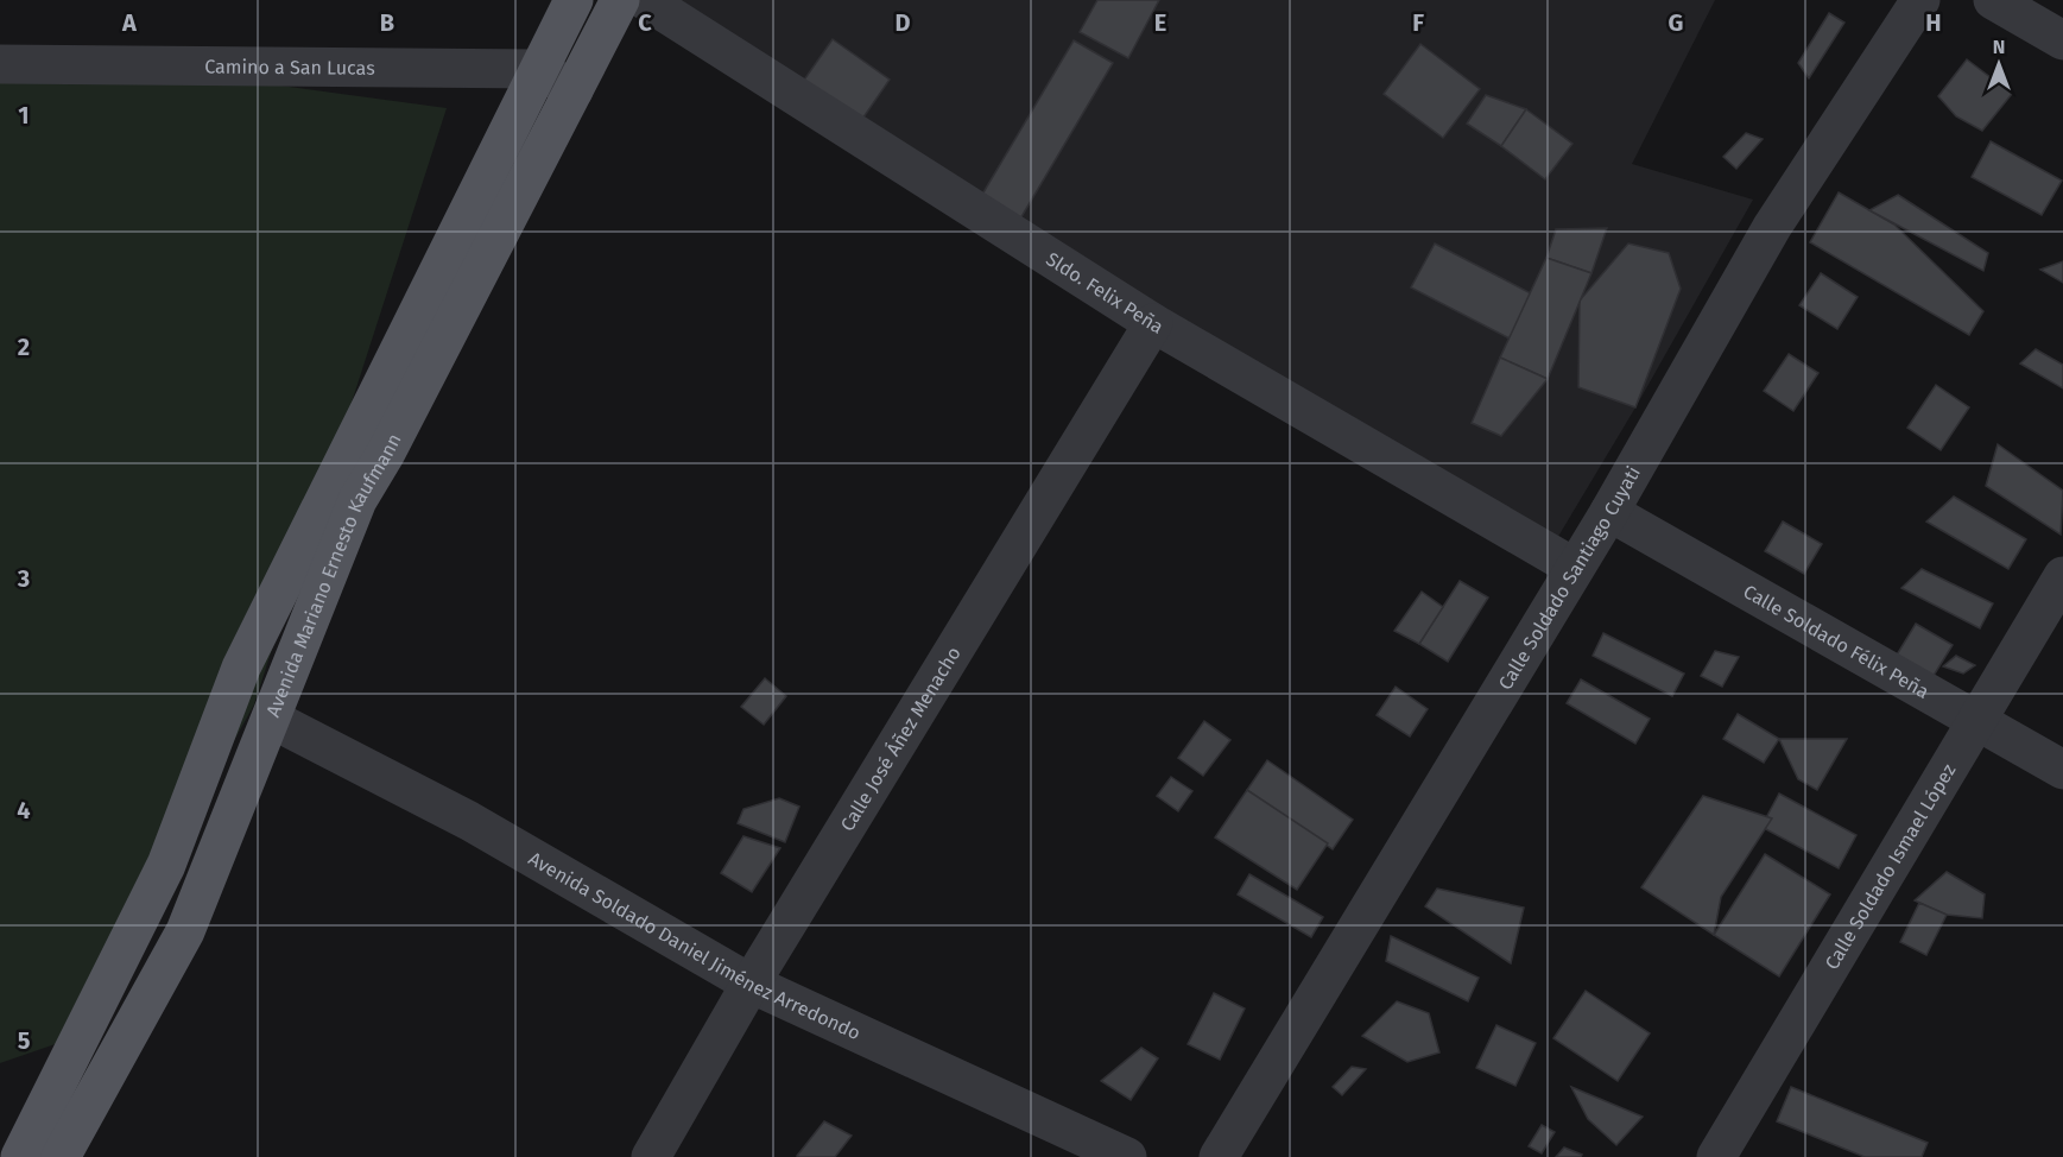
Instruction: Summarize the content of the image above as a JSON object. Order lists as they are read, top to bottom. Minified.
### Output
{"streets":{"main road":["Avenida Mariano Ernesto Kaufmann"],"street":["Camino a San Lucas","Sldo. Felix Peña","Calle Soldado Santiago Cuyati","Calle Soldado Félix Peña","Calle José Áñez Menacho","Calle Soldado Ismael López","Avenida Soldado Daniel Jiménez Arredondo"]},"crossings":[["Camino a San Lucas","Avenida Mariano Ernesto Kaufmann"],["Sldo. Felix Peña","Calle Soldado Santiago Cuyati"],["Sldo. Felix Peña","Calle José Áñez Menacho"],["Avenida Mariano Ernesto Kaufmann","Avenida Soldado Daniel Jiménez Arredondo"],["Calle Soldado Santiago Cuyati","Calle Soldado Félix Peña"],["Calle Soldado Félix Peña","Calle Soldado Ismael López"],["Calle José Áñez Menacho","Avenida Soldado Daniel Jiménez Arredondo"]],"north":"top","grid":{"columns":["A","B","C","D","E","F","G","H"],"rows":["1","2","3","4","5"]}}
